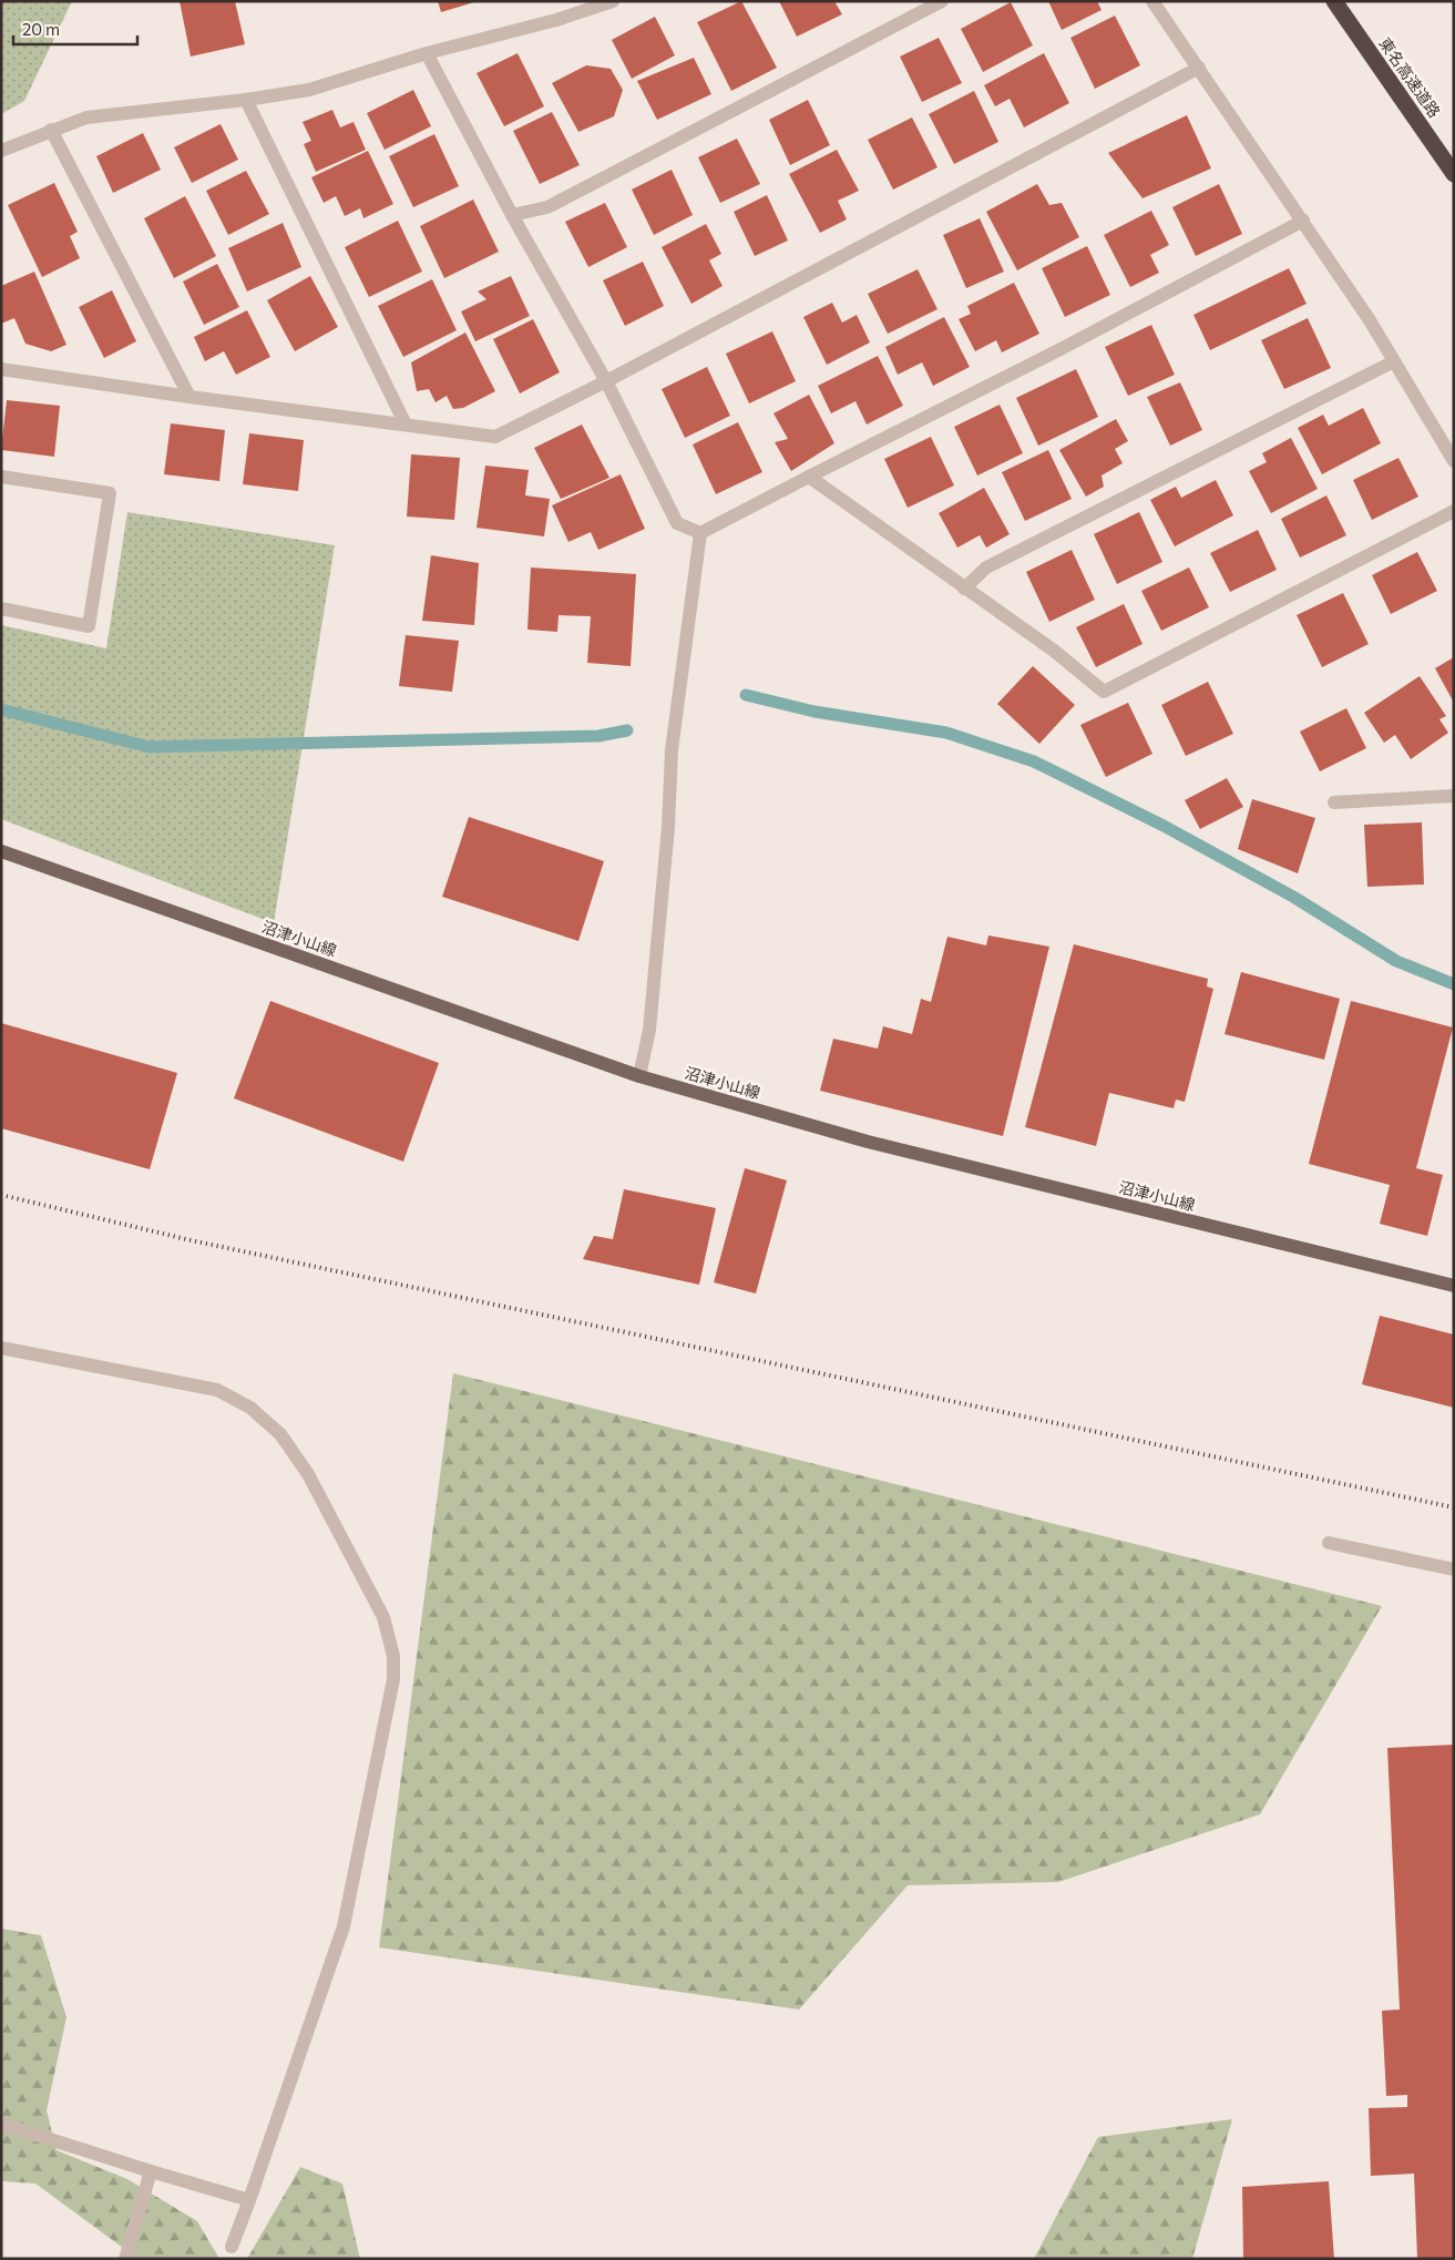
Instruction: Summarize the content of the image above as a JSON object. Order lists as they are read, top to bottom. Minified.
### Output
{"streets":{"highway":["東名高速道路"],"main road":["沼津小山線"]},"scale_bar":"20 m"}
